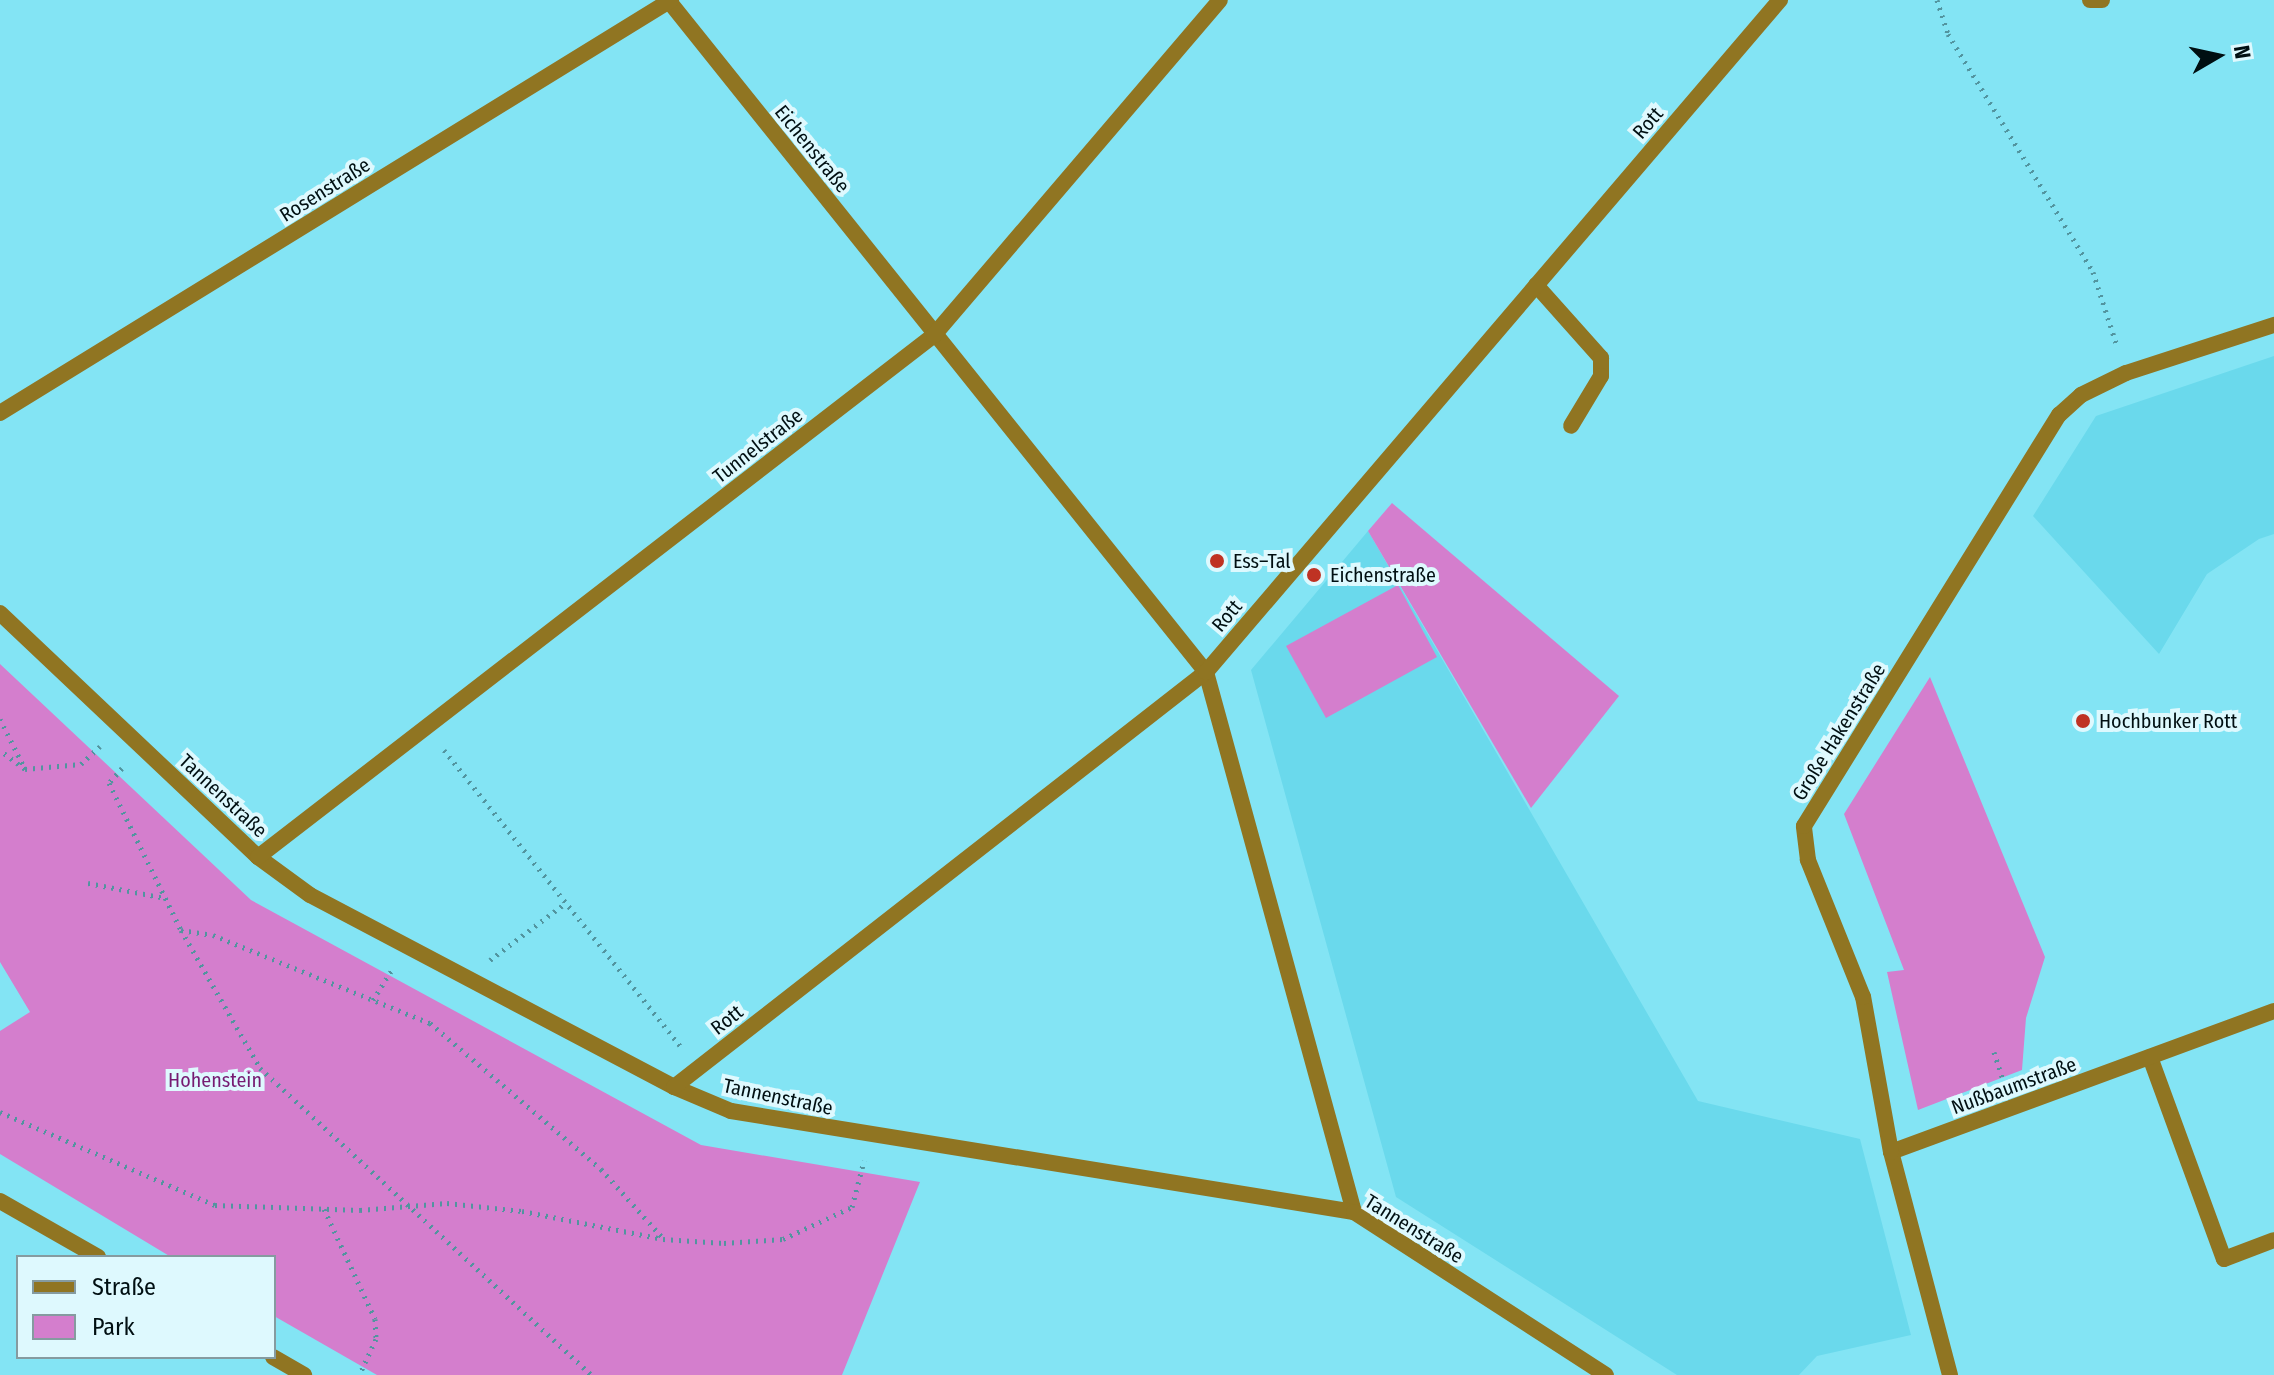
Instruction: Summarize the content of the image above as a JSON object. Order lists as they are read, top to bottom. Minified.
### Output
{"streets":{"street":["Rott","Eichenstraße","Rosenstraße","Tunnelstraße","Große Hakenstraße","Tannenstraße","Nußbaumstraße"]},"crossings":[["Rott","Eichenstraße"],["Rott","Tannenstraße"],["Eichenstraße","Rosenstraße"],["Eichenstraße","Tunnelstraße"],["Eichenstraße","Tannenstraße"],["Tunnelstraße","Tannenstraße"],["Große Hakenstraße","Nußbaumstraße"]],"parks":["Hohenstein"],"places":["Ess–Tal","Eichenstraße","Hochbunker Rott"],"legend":["Straße","Park"],"north":"right"}
